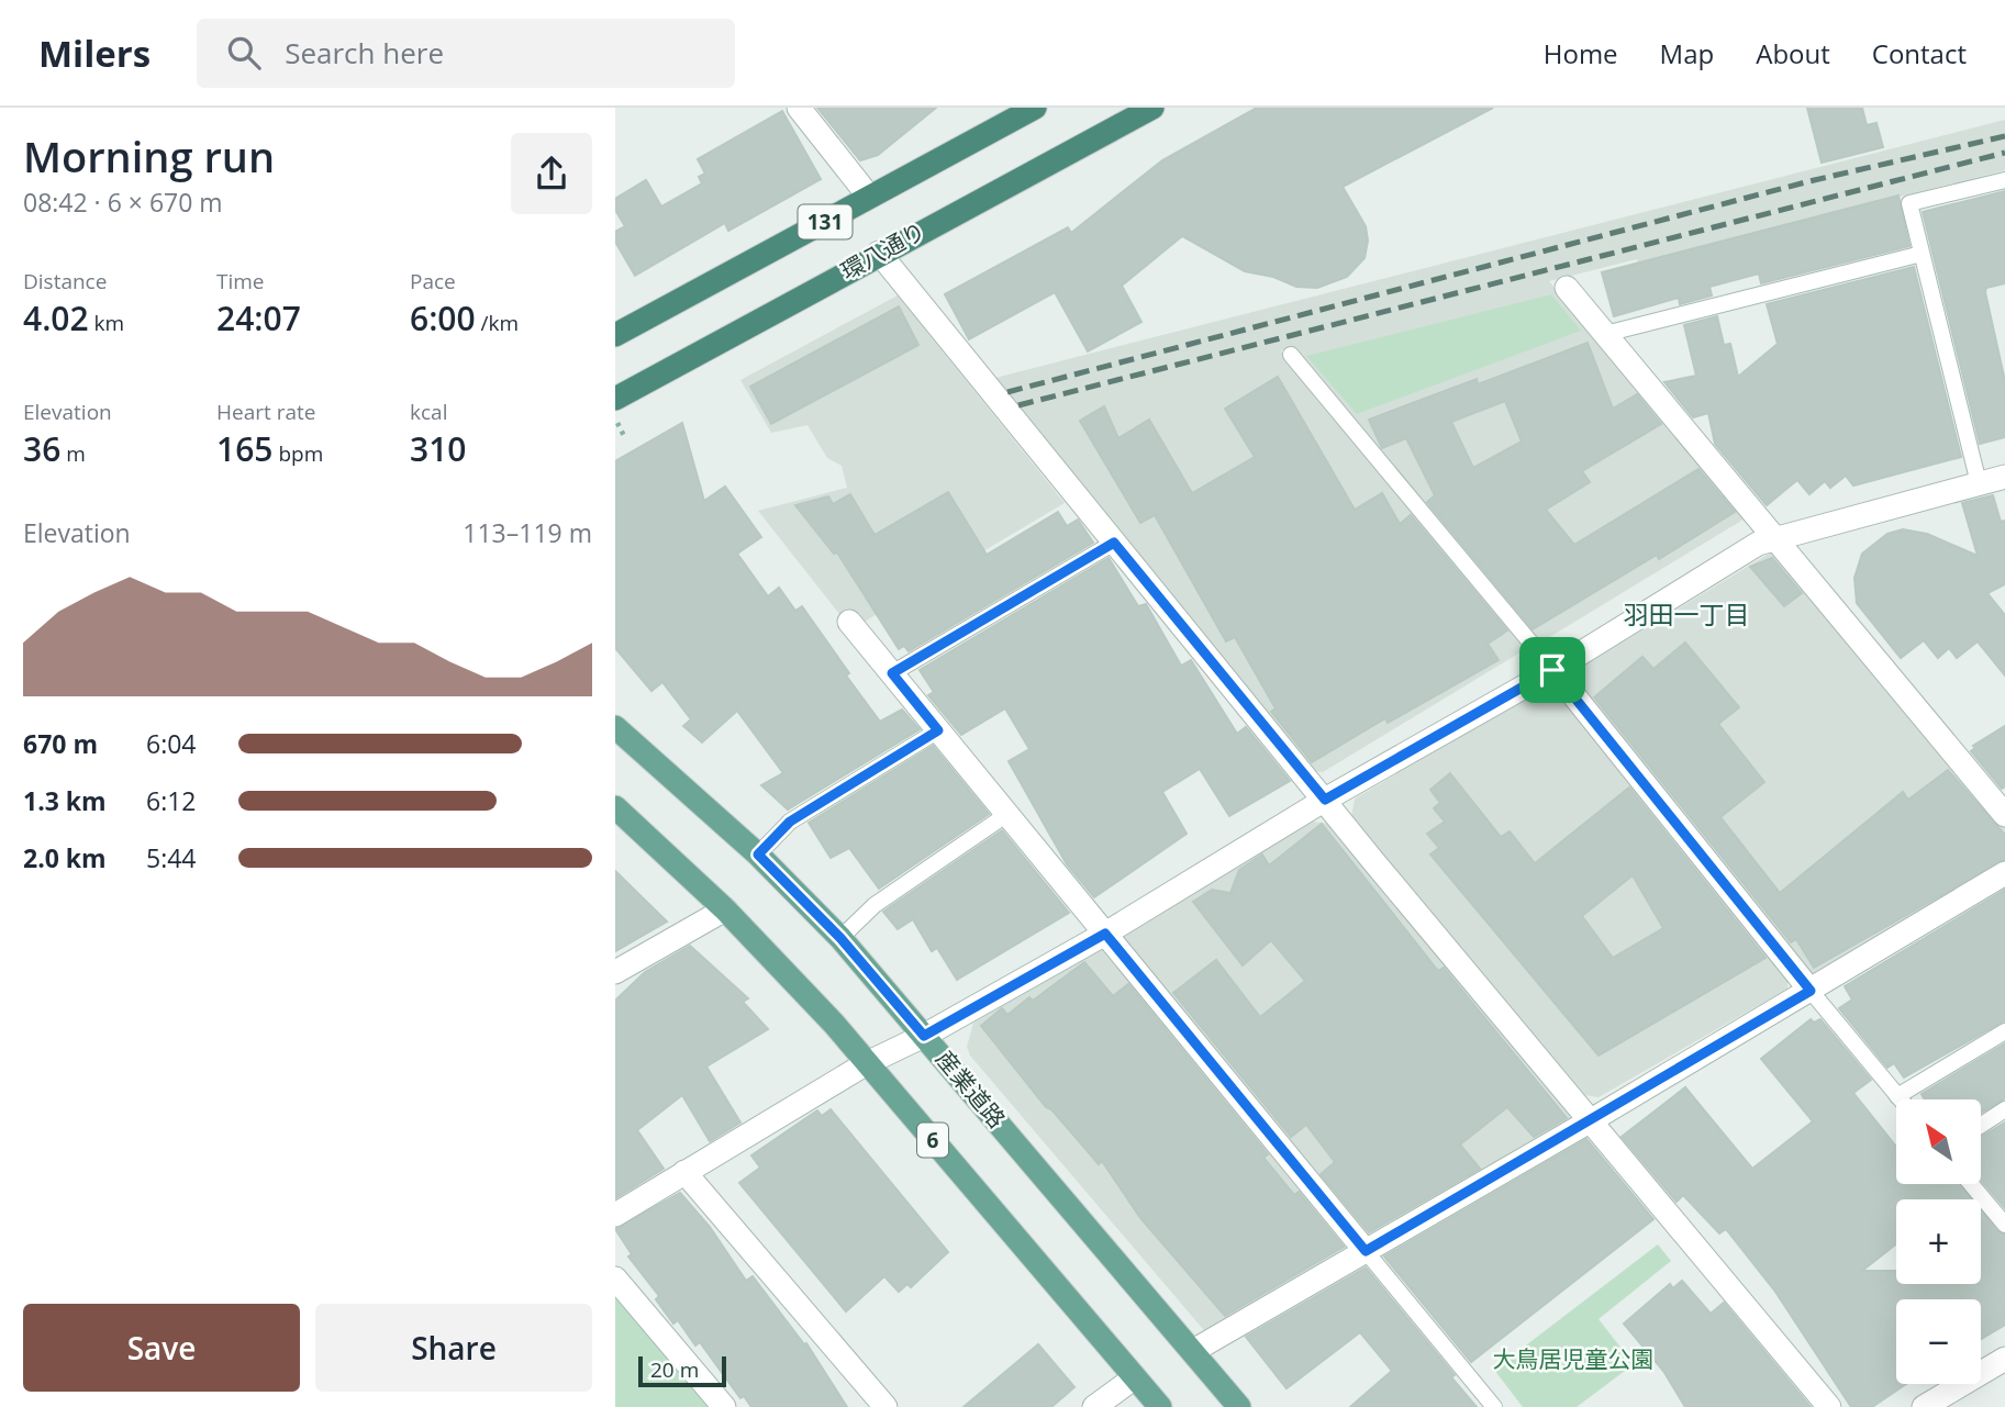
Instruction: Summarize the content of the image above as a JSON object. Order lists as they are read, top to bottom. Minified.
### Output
{"streets":{"highway":["131","環八通り"],"main road":["産業道路","6"]},"districts":["羽田一丁目"],"parks":["大鳥居児童公園"],"scale_bar":"20 m","north":"top left","page":{"header":"Milers","search":"Search here","nav":["Home","Map","About","Contact"],"heading":["Morning run","08:42 · 6 × 670 m"],"stats":[["Distance","4.02 km"],["Time","24:07"],["Pace","6:00 /km"],["Elevation","36 m"],["Heart rate","165 bpm"],["kcal","310"]],"chart":["Elevation","113–119 m"],"list":[{"name":"670 m","note":"6:04"},{"name":"1.3 km","note":"6:12"},{"name":"2.0 km","note":"5:44"}],"map_buttons":["+","−"],"buttons":["Save","Share"],"scale":"20 m"}}
